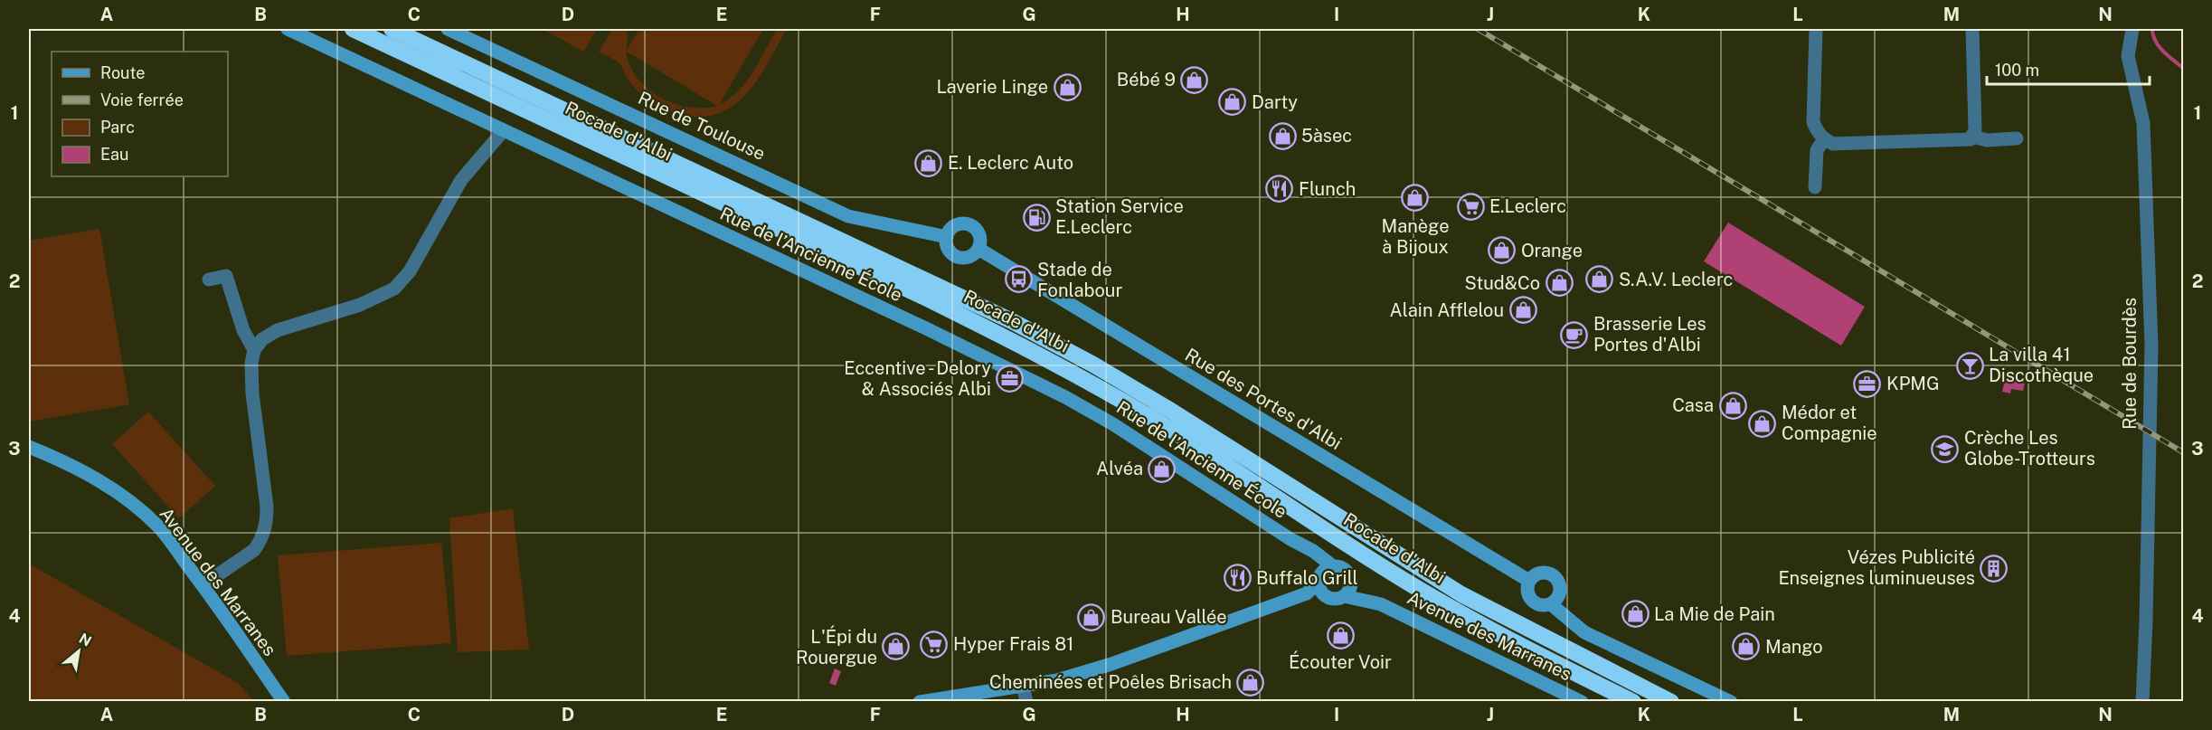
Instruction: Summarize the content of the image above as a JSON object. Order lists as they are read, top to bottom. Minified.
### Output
{"streets":{"highway":["Rocade d'Albi"],"street":["Rue de Toulouse","Rue de l’Ancienne École","Rue de Bourdès","Rue des Portes d'Albi","Avenue des Marranes"]},"crossings":[["Rue de Toulouse","Rue des Portes d'Albi"],["Rue de l’Ancienne École","Avenue des Marranes"]],"places":{"shop":["Bébé 9","Laverie Linge","Darty","5àsec","E. Leclerc Auto","Manège à Bijoux","Orange","S.A.V. Leclerc","Stud&Co","Alain Afflelou","Casa","Médor et Compagnie","Alvéa","La Mie de Pain","Bureau Vallée","Écouter Voir","L'Épi du Rouergue","Mango","Cheminées et Poêles Brisach"],"restaurant":["Flunch","Buffalo Grill"],"supermarket":["E.Leclerc","Hyper Frais 81"],"fuel station":["Station Service E.Leclerc"],"bus stop":["Stade de Fonlabour"],"cafe":["Brasserie Les Portes d'Albi"],"bar":["La villa 41 Discothèque"],"office":["Eccentive - Delory & Associés Albi","KPMG"],"school or university":["Crèche Les Globe-Trotteurs"],"building":["Vézes Publicité Enseignes luminueuses"]},"legend":["Route","Voie ferrée","Parc","Eau"],"scale_bar":"100 m","north":"top right","grid":{"columns":["A","B","C","D","E","F","G","H","I","J","K","L","M","N"],"rows":["1","2","3","4"]}}
